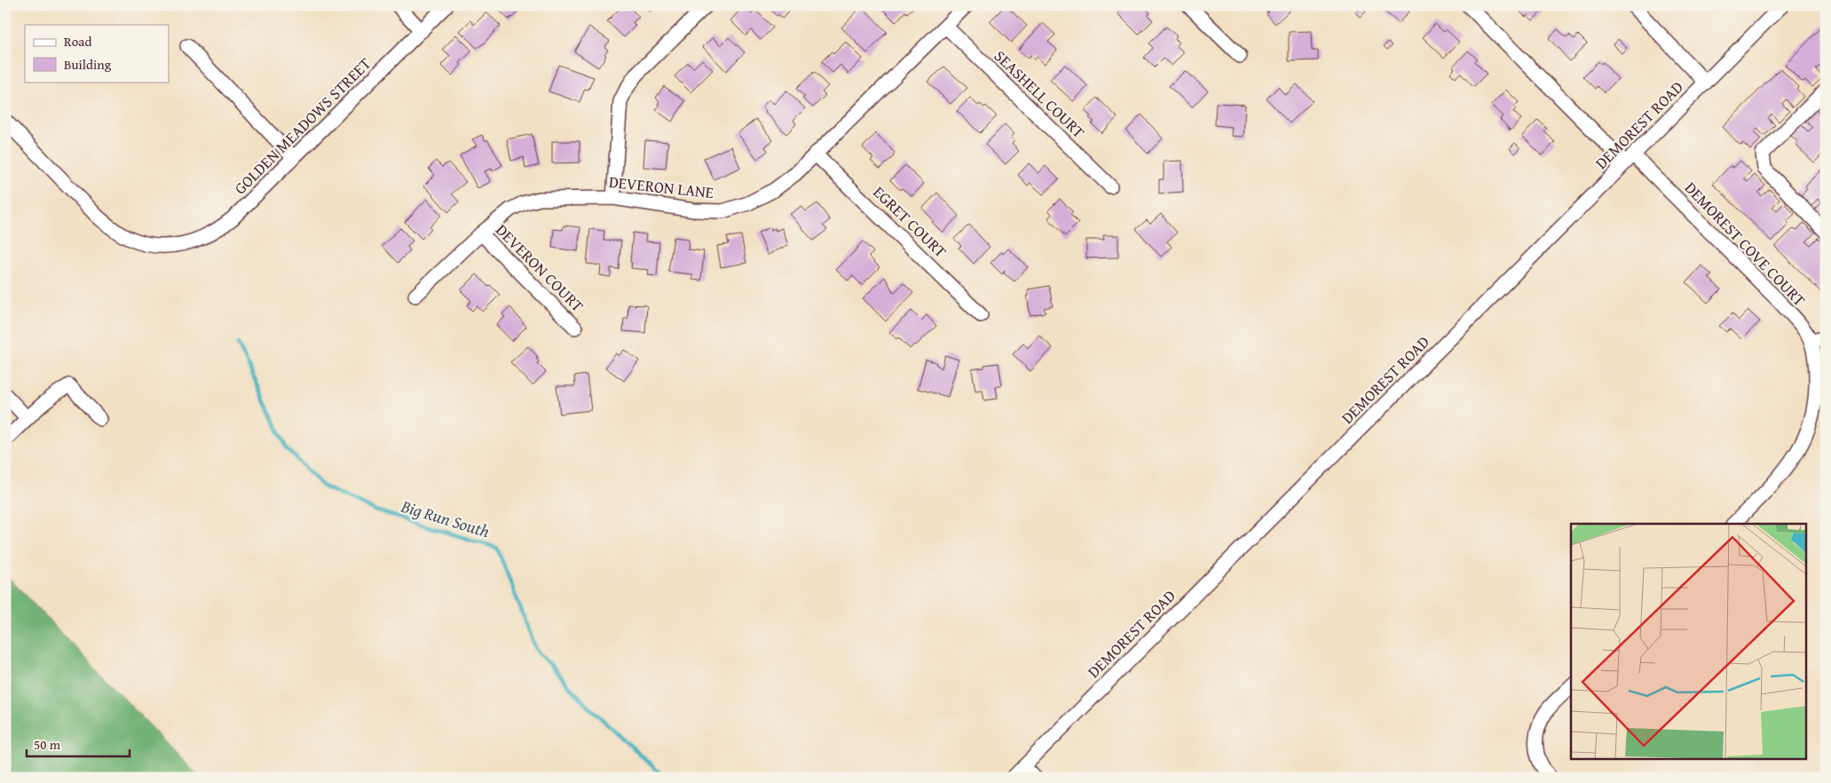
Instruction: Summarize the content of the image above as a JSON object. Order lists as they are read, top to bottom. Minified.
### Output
{"streets":{"street":["SEASHELL COURT","DEMOREST ROAD","GOLDEN MEADOWS STREET","DEVERON LANE","EGRET COURT","DEMOREST COVE COURT","DEVERON COURT"]},"crossings":[["SEASHELL COURT","DEVERON LANE"],["DEMOREST ROAD","DEMOREST COVE COURT"],["DEVERON LANE","EGRET COURT"],["DEVERON LANE","DEVERON COURT"]],"water":["Big Run South"],"legend":["Road","Building"],"scale_bar":"50 m"}
